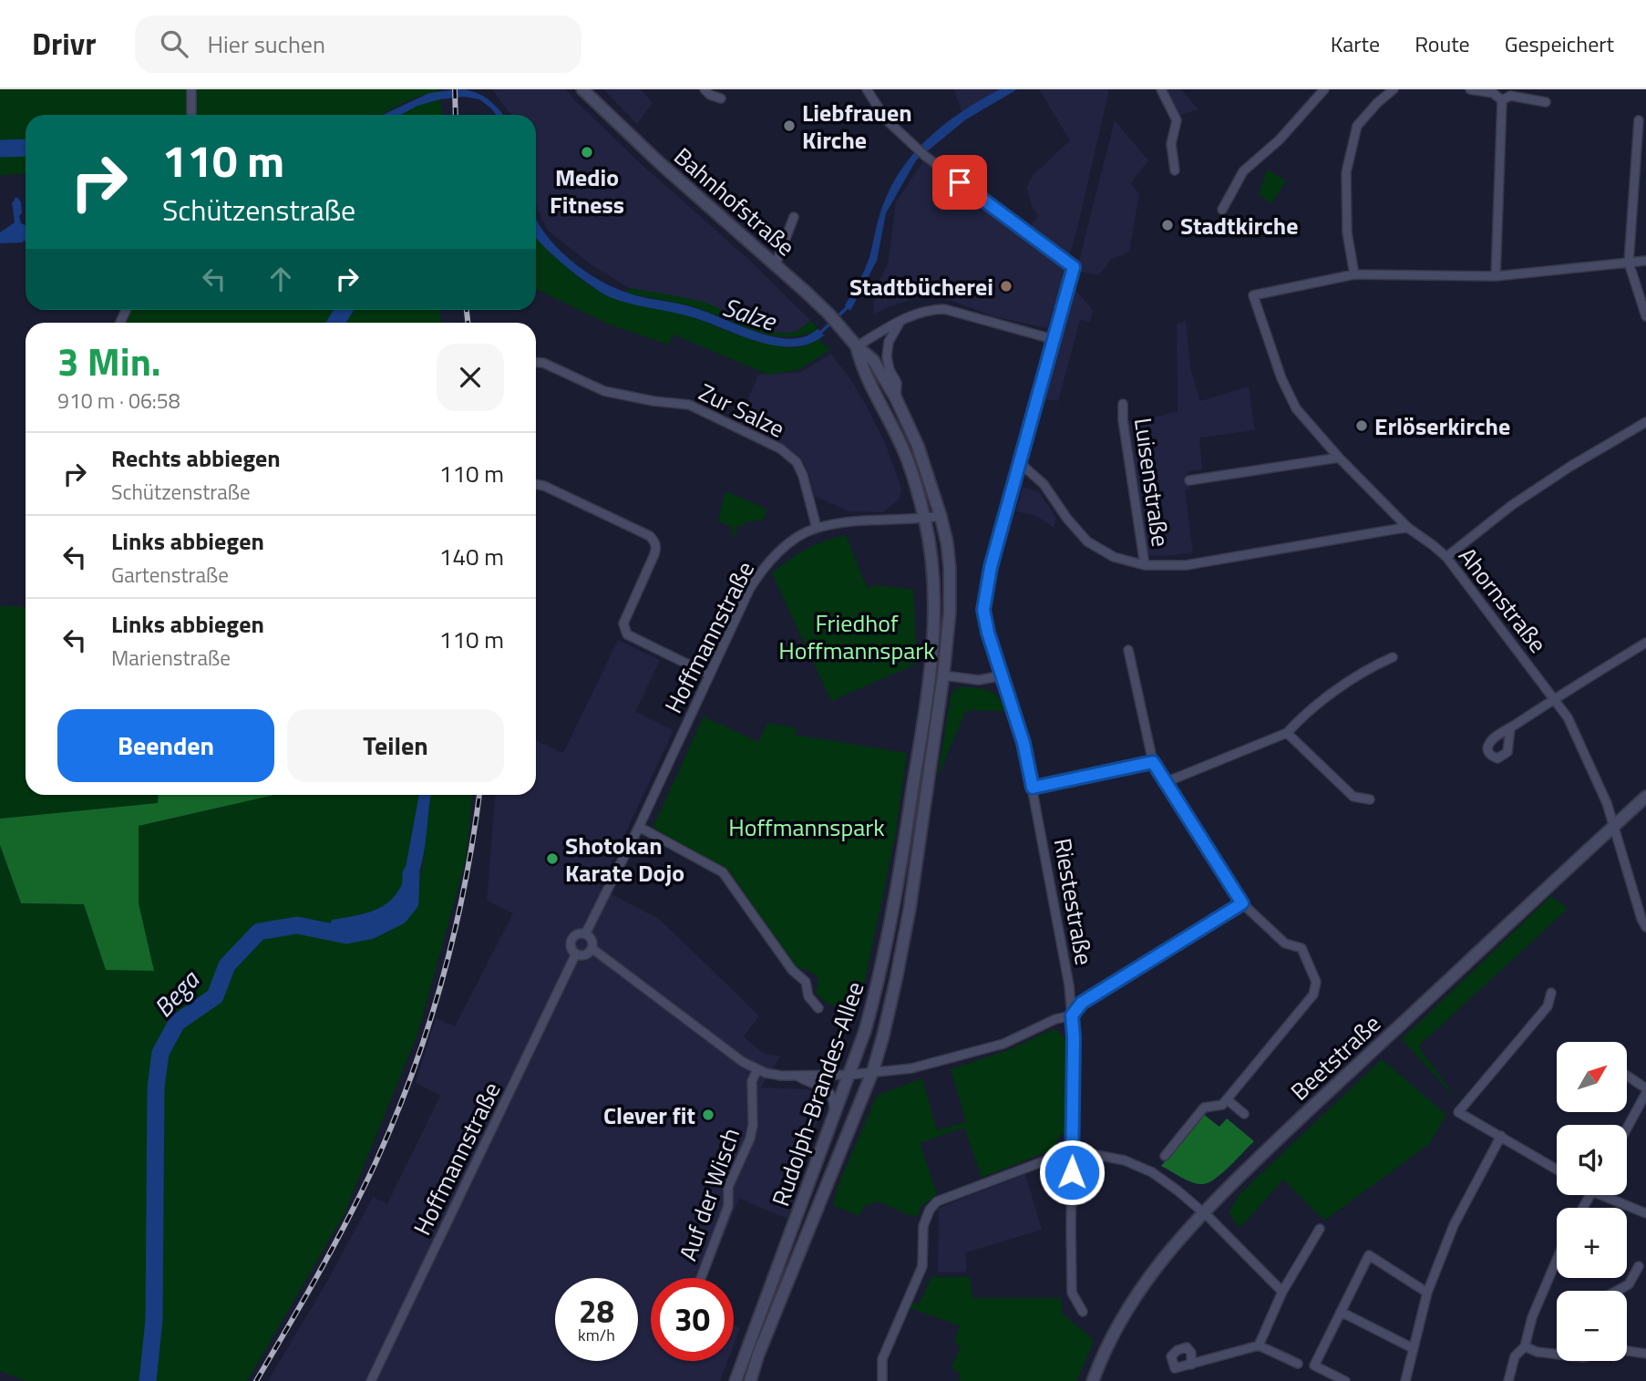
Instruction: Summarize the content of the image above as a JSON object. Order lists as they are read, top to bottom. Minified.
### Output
{"streets":{"main road":["Bahnhofstraße","Beetstraße","Rudolph-Brandes-Allee"],"street":["Zur Salze","Luisenstraße","Ahornstraße","Hoffmannstraße","Riestestraße","Auf der Wisch"]},"crossings":[["Bahnhofstraße","Rudolph-Brandes-Allee"],["Zur Salze","Hoffmannstraße"],["Ahornstraße","Beetstraße"],["Hoffmannstraße","Rudolph-Brandes-Allee"]],"water":["Salze","Bega"],"parks":["Friedhof Hoffmannspark","Hoffmannspark"],"places":["Liebfrauen Kirche","Medio Fitness","Stadtkirche","Stadtbücherei","Erlöserkirche","Shotokan Karate Dojo","Clever fit"],"north":"top right","page":{"header":"Drivr","search":"Hier suchen","nav":["Karte","Route","Gespeichert"],"turn":["110 m","Schützenstraße"],"heading":["3 Min.","910 m · 06:58"],"list":[{"name":"Rechts abbiegen","note":"Schützenstraße","value":"110 m"},{"name":"Links abbiegen","note":"Gartenstraße","value":"140 m"},{"name":"Links abbiegen","note":"Marienstraße","value":"110 m"}],"buttons":["Beenden","Teilen"],"map_buttons":["+","−"],"speed":"28 km/h","limit":"30"}}
